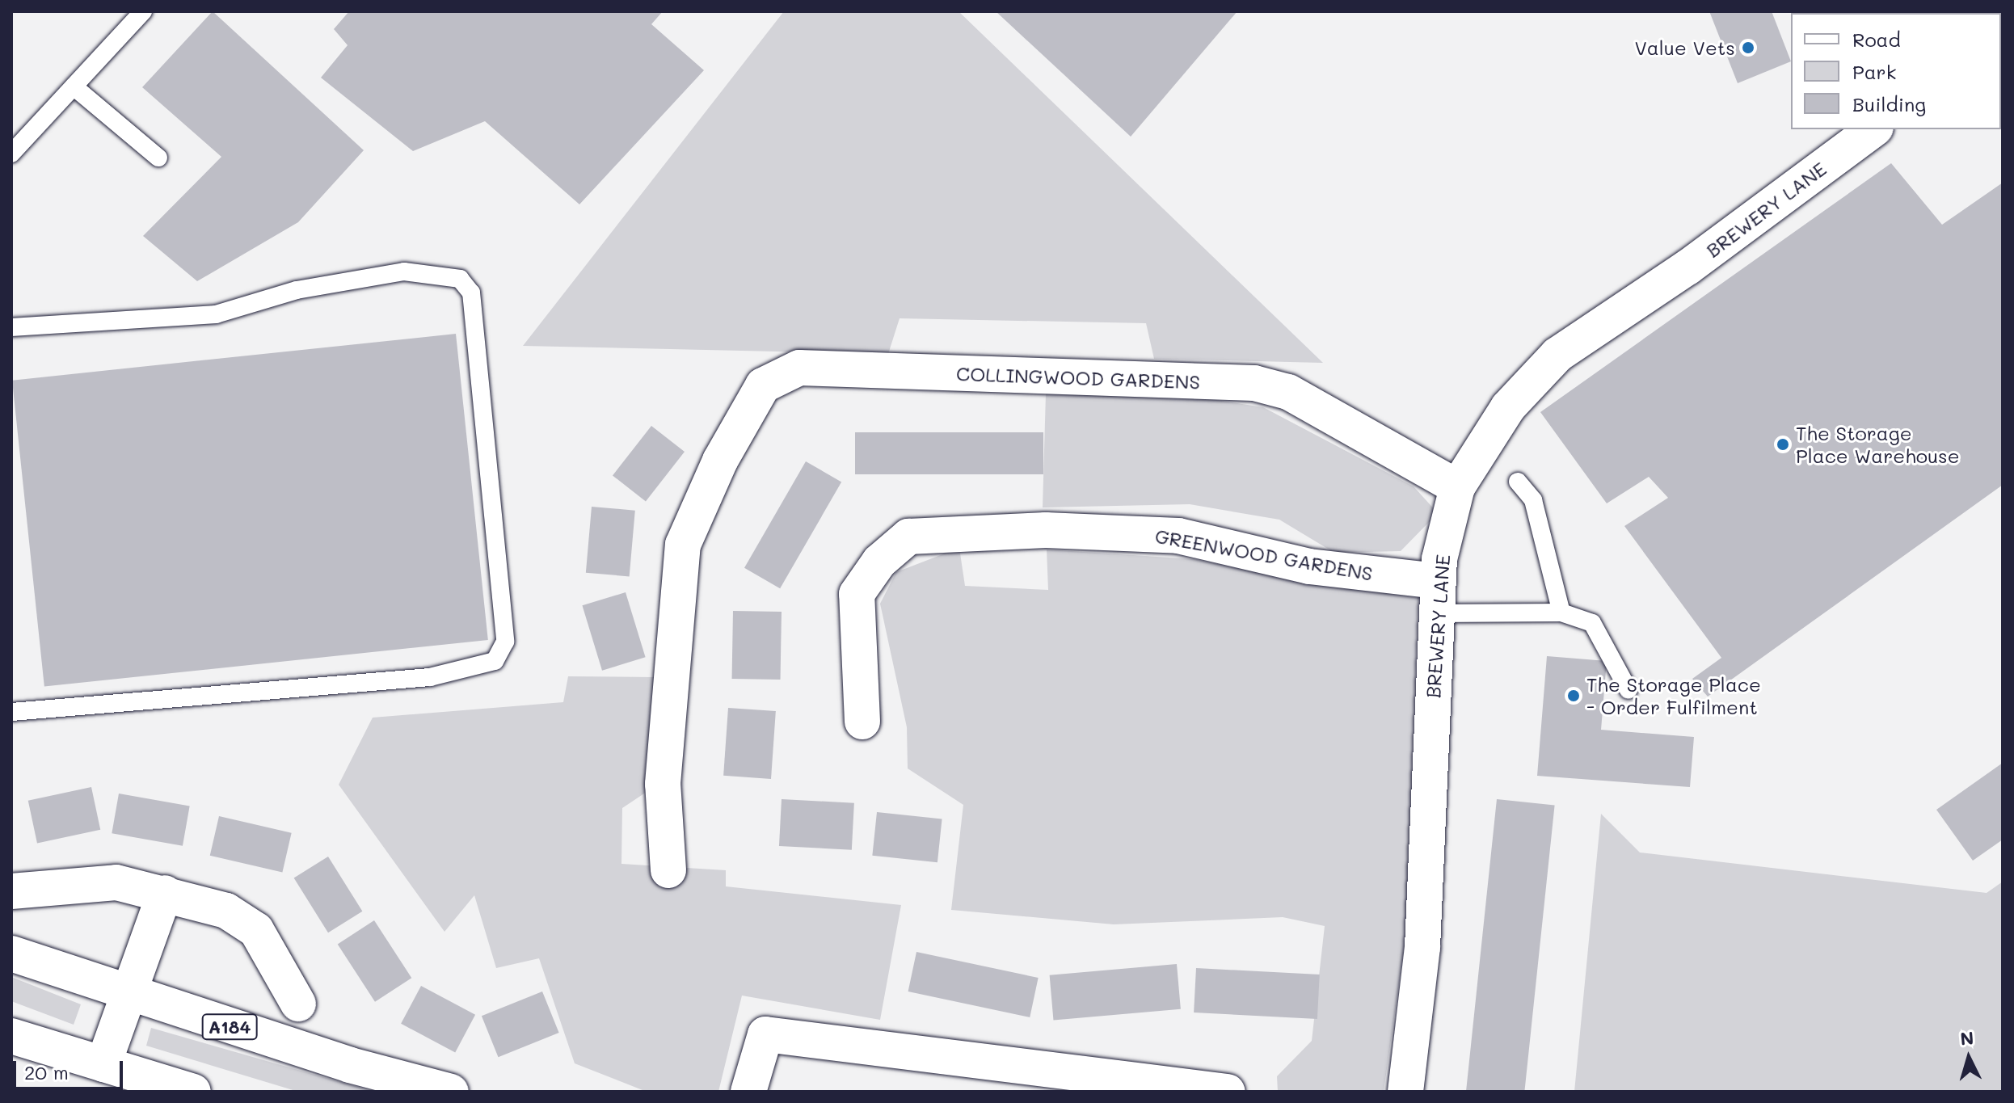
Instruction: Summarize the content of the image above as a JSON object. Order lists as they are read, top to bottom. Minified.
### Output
{"streets":{"main road":["BREWERY LANE","COLLINGWOOD GARDENS","GREENWOOD GARDENS","A184"]},"crossings":[["BREWERY LANE","COLLINGWOOD GARDENS"],["BREWERY LANE","GREENWOOD GARDENS"]],"places":["Value Vets","The Storage Place Warehouse","The Storage Place - Order Fulfilment"],"legend":["Road","Park","Building"],"scale_bar":"20 m","north":"top"}
